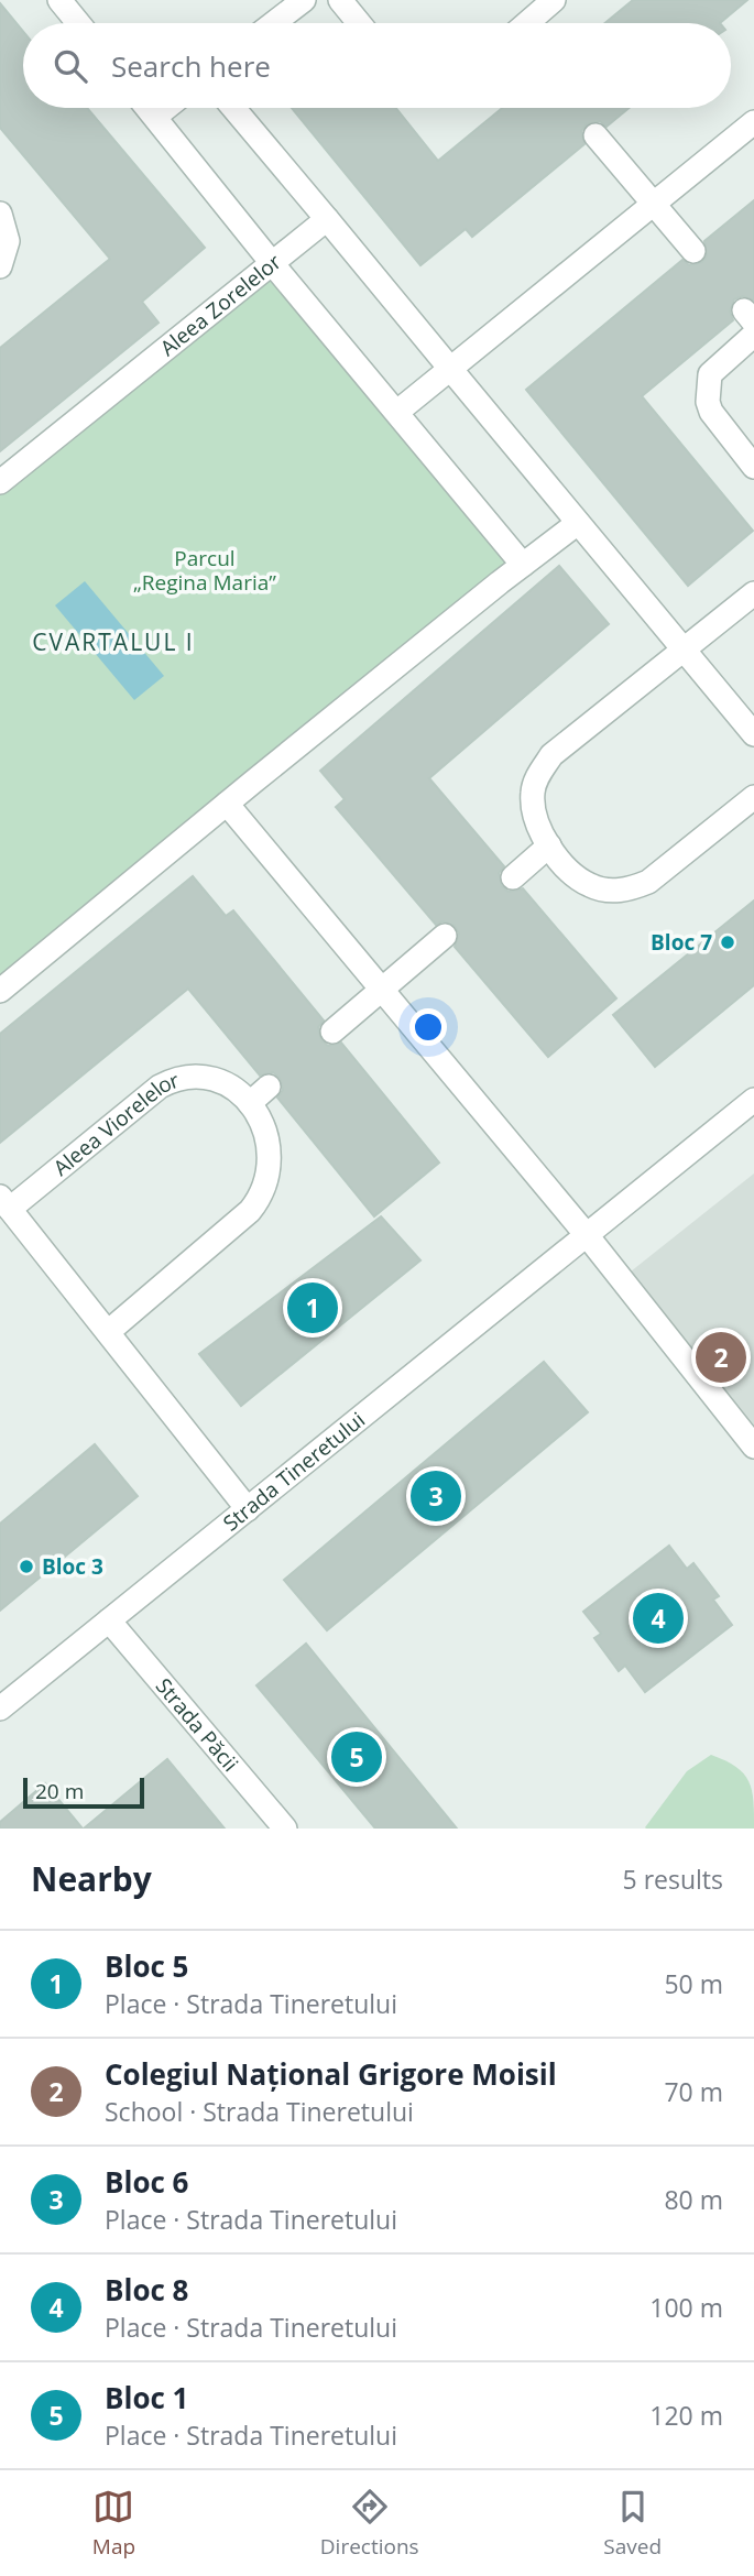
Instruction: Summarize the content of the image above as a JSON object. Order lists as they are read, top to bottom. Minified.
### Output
{"streets":{"street":["Aleea Zorelelor","Aleea Viorelelor","Strada Tineretului","Strada Păcii"]},"crossings":[["Strada Tineretului","Strada Păcii"]],"districts":["CVARTALUL I"],"parks":["Parcul „Regina Maria”"],"places":["Bloc 7","Bloc 3"],"scale_bar":"20 m","page":{"search":"Search here","pins":["1","2","3","4","5"],"scale":"20 m","heading":["Nearby","5 results"],"list":[{"mark":"1","name":"Bloc 5","note":"Place · Strada Tineretului","value":"50 m"},{"mark":"2","name":"Colegiul Național Grigore Moisil","note":"School · Strada Tineretului","value":"70 m"},{"mark":"3","name":"Bloc 6","note":"Place · Strada Tineretului","value":"80 m"},{"mark":"4","name":"Bloc 8","note":"Place · Strada Tineretului","value":"100 m"},{"mark":"5","name":"Bloc 1","note":"Place · Strada Tineretului","value":"120 m"}],"nav":["Map","Directions","Saved"]}}
